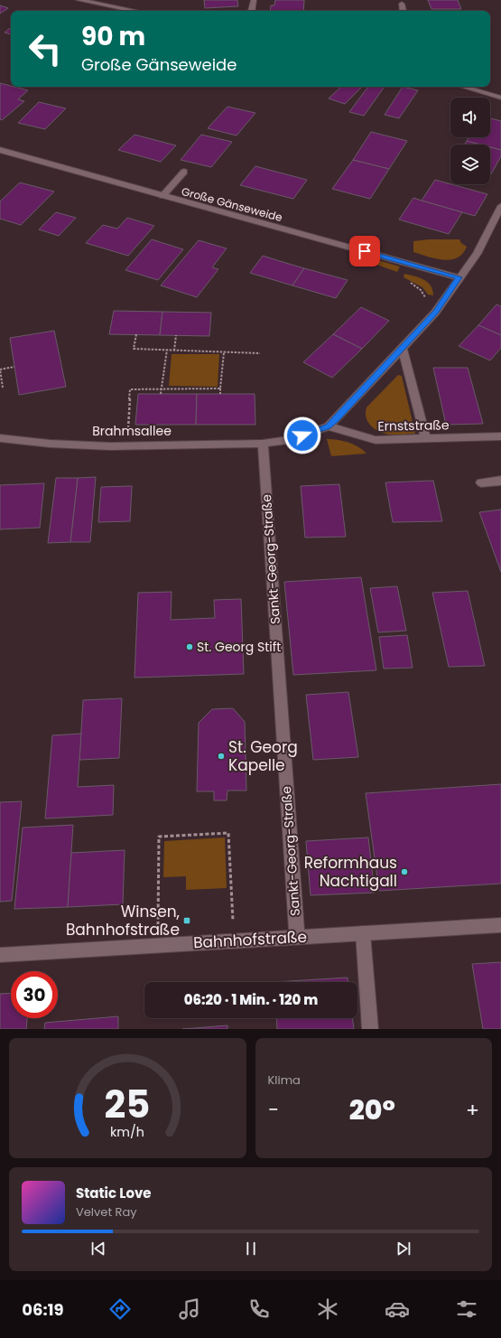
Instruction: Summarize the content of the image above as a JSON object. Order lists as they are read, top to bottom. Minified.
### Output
{"streets":{"street":["Große Gänseweide","Ernststraße","Brahmsallee","Sankt-Georg-Straße","Bahnhofstraße"]},"crossings":[["Brahmsallee","Sankt-Georg-Straße"],["Sankt-Georg-Straße","Bahnhofstraße"]],"places":{"other":["St. Georg Stift","St. Georg Kapelle","Reformhaus Nachtigall"],"transit":["Winsen, Bahnhofstraße"]},"page":{"turn":["90 m","Große Gänseweide"],"limit":"30","trip":"06:20 · 1 Min. · 120 m","tile":"Klima","heat":["−","20°","+"],"song":["Static Love","Velvet Ray"],"tabs":"06:19","gauge":["25","km/h"]}}
